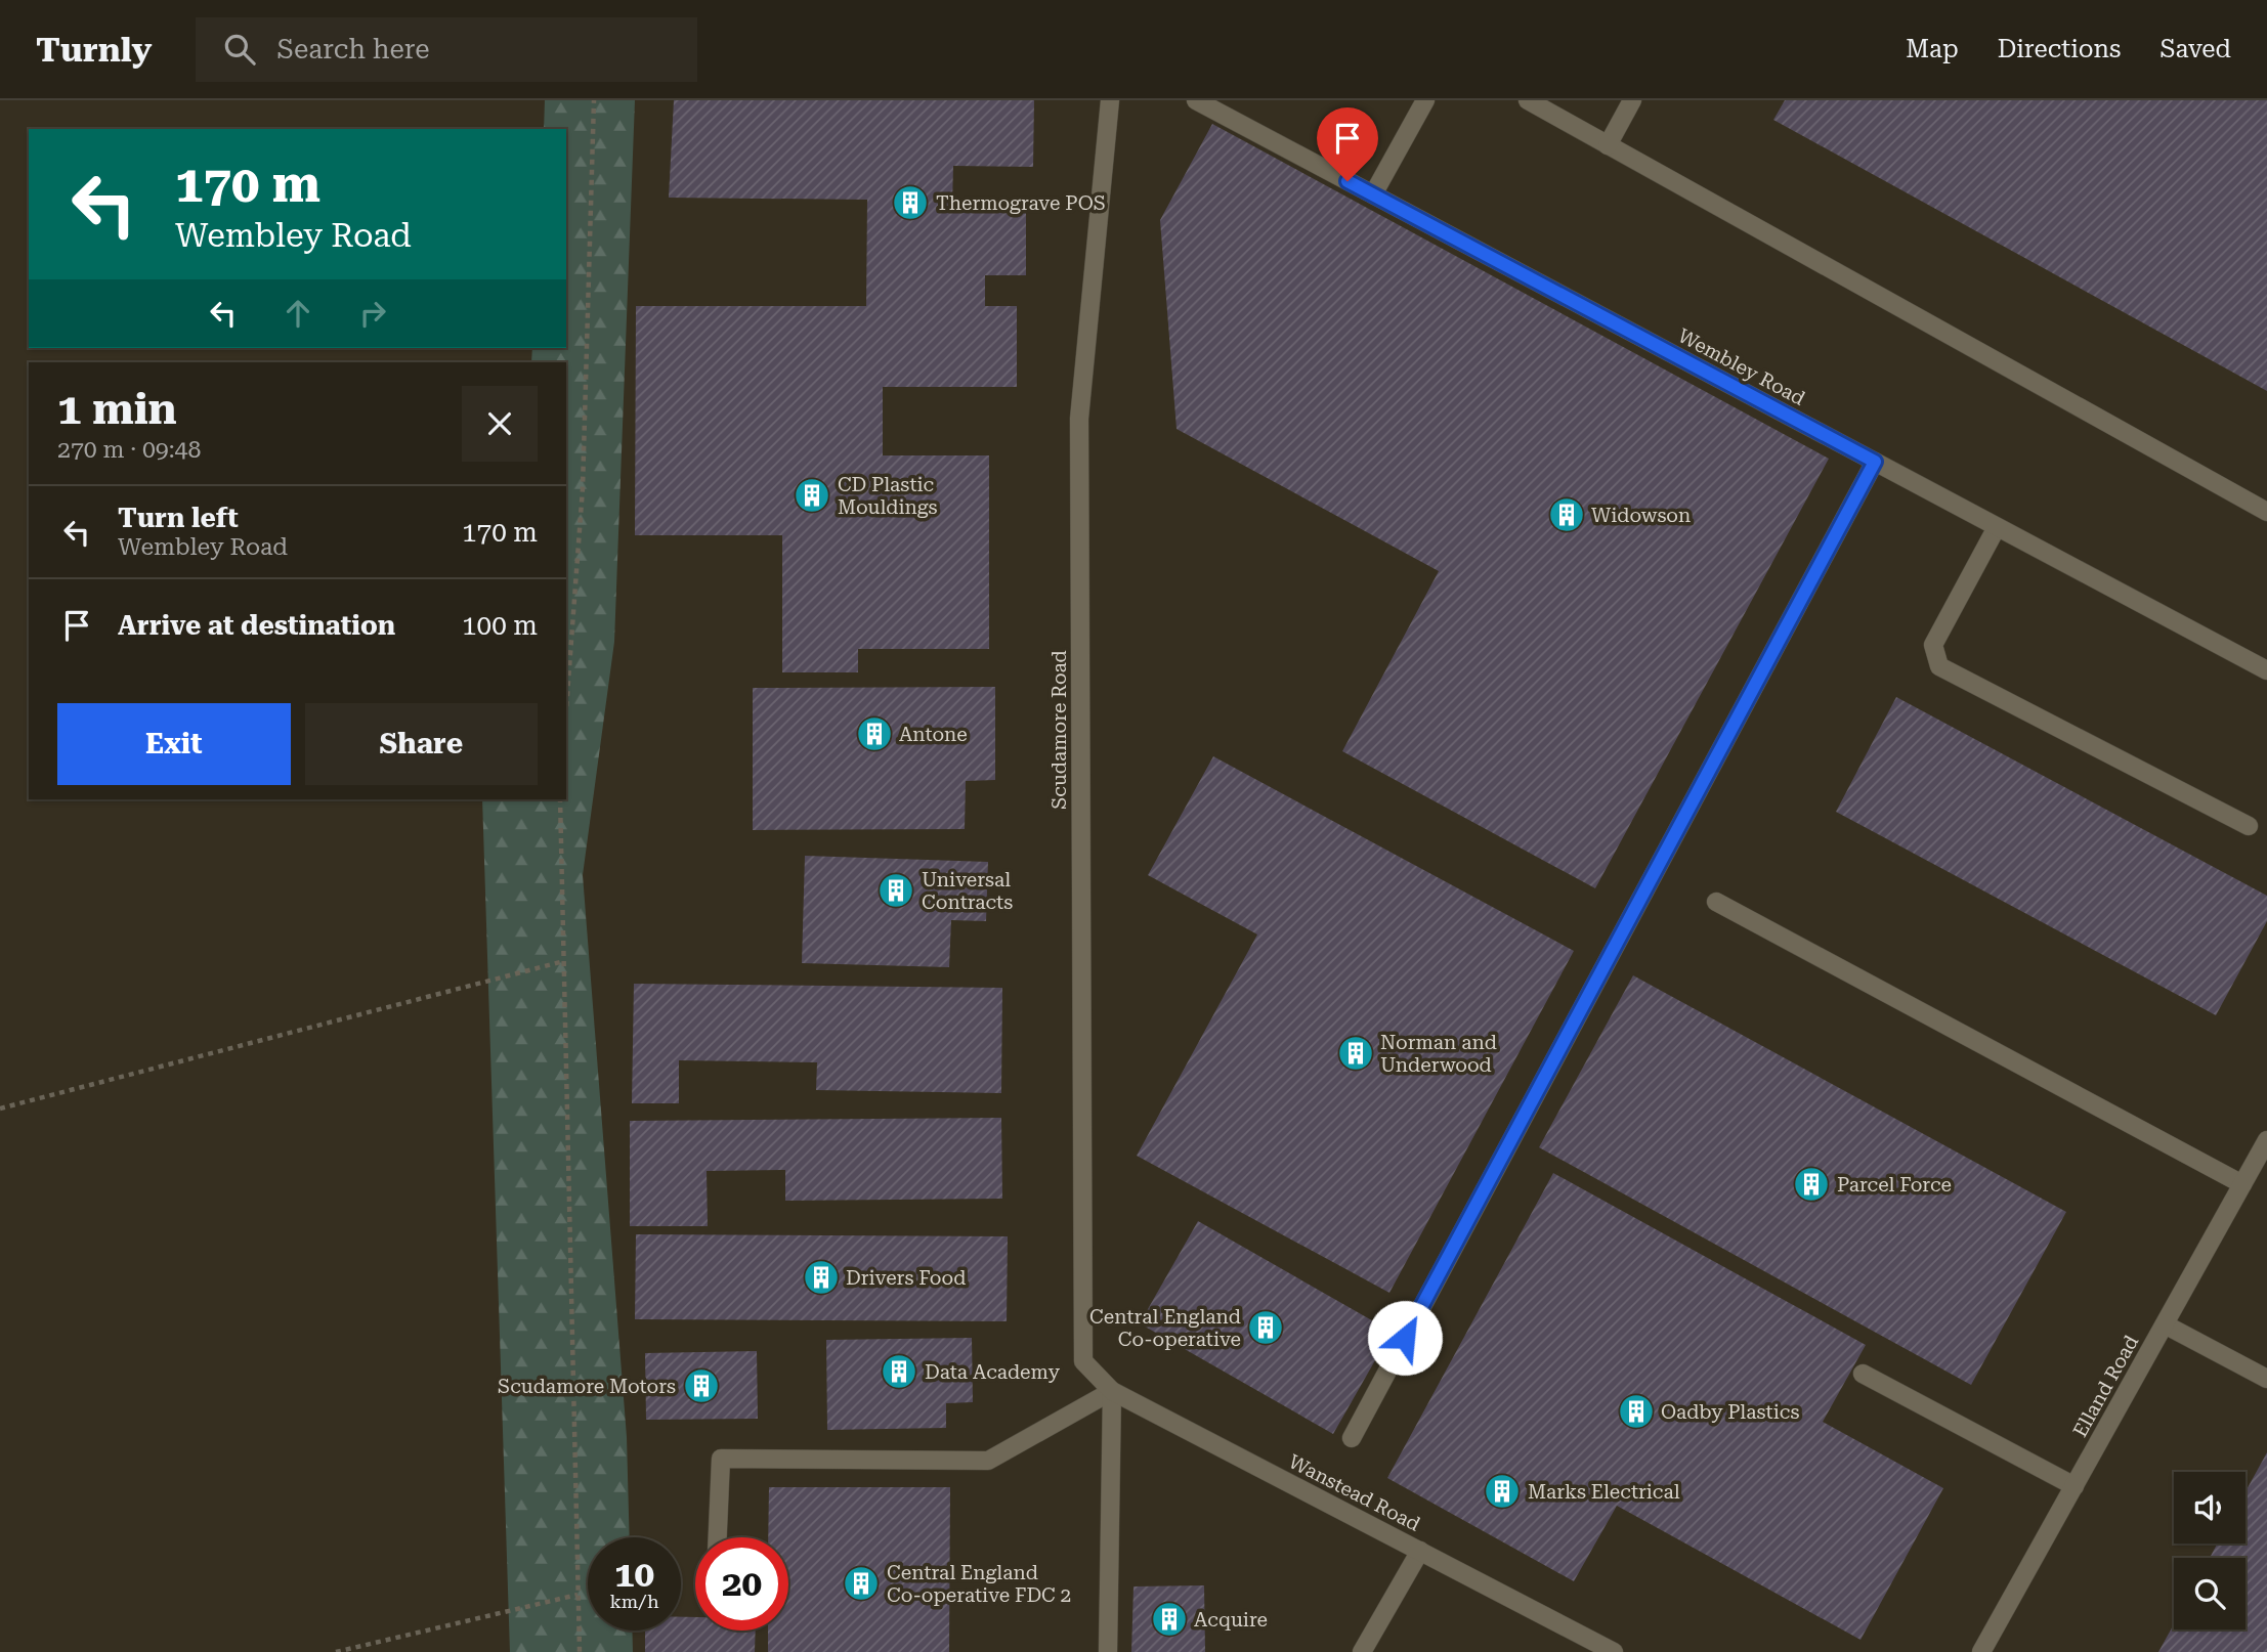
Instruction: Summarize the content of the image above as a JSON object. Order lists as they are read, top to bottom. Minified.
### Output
{"streets":{"street":["Wembley Road","Scudamore Road","Elland Road","Wanstead Road"]},"crossings":[["Scudamore Road","Wanstead Road"]],"places":{"building":["Thermograve POS","CD Plastic Mouldings","Widowson","Antone","Universal Contracts","Norman and Underwood","Parcel Force","Drivers Food","Central England Co-operative","Data Academy","Scudamore Motors","Oadby Plastics","Marks Electrical","Central England Co-operative FDC 2","Acquire"]},"page":{"header":"Turnly","search":"Search here","nav":["Map","Directions","Saved"],"turn":["170 m","Wembley Road"],"heading":["1 min","270 m · 09:48"],"list":[{"name":"Turn left","note":"Wembley Road","value":"170 m"},{"name":"Arrive at destination","value":"100 m"}],"buttons":["Exit","Share"],"speed":"10 km/h","limit":"20"}}
